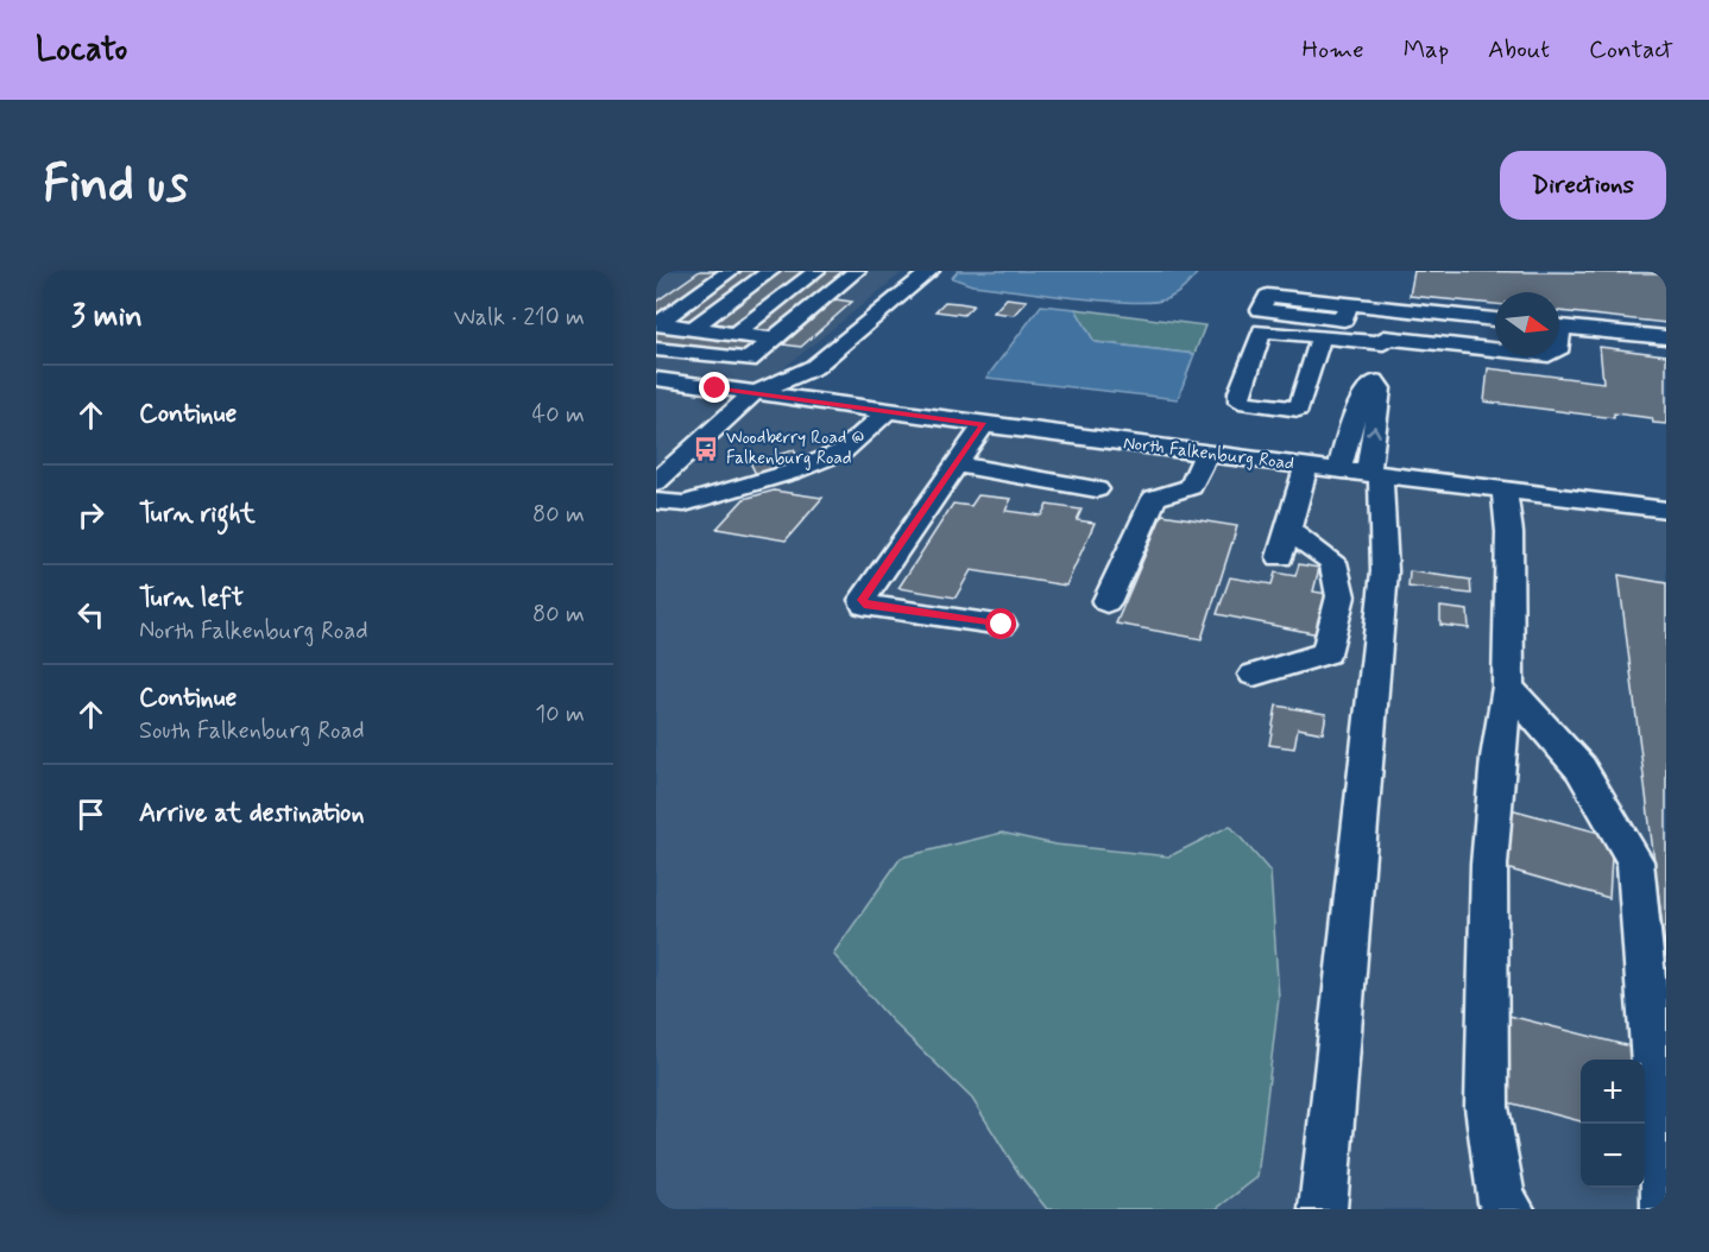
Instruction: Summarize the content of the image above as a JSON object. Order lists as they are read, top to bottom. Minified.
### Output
{"streets":{"street":["North Falkenburg Road"]},"places":{"bus stop":["Woodberry Road @ Falkenburg Road"]},"north":"right","page":{"header":"Locato","nav":["Home","Map","About","Contact"],"buttons":"Directions","title":"Find us","heading":["3 min","Walk · 210 m"],"list":[["Continue","40 m"],["Turn right","80 m"],["Turn left","North Falkenburg Road","80 m"],["Continue","South Falkenburg Road","10 m"],"Arrive at destination"],"map_buttons":["+","−"]}}
